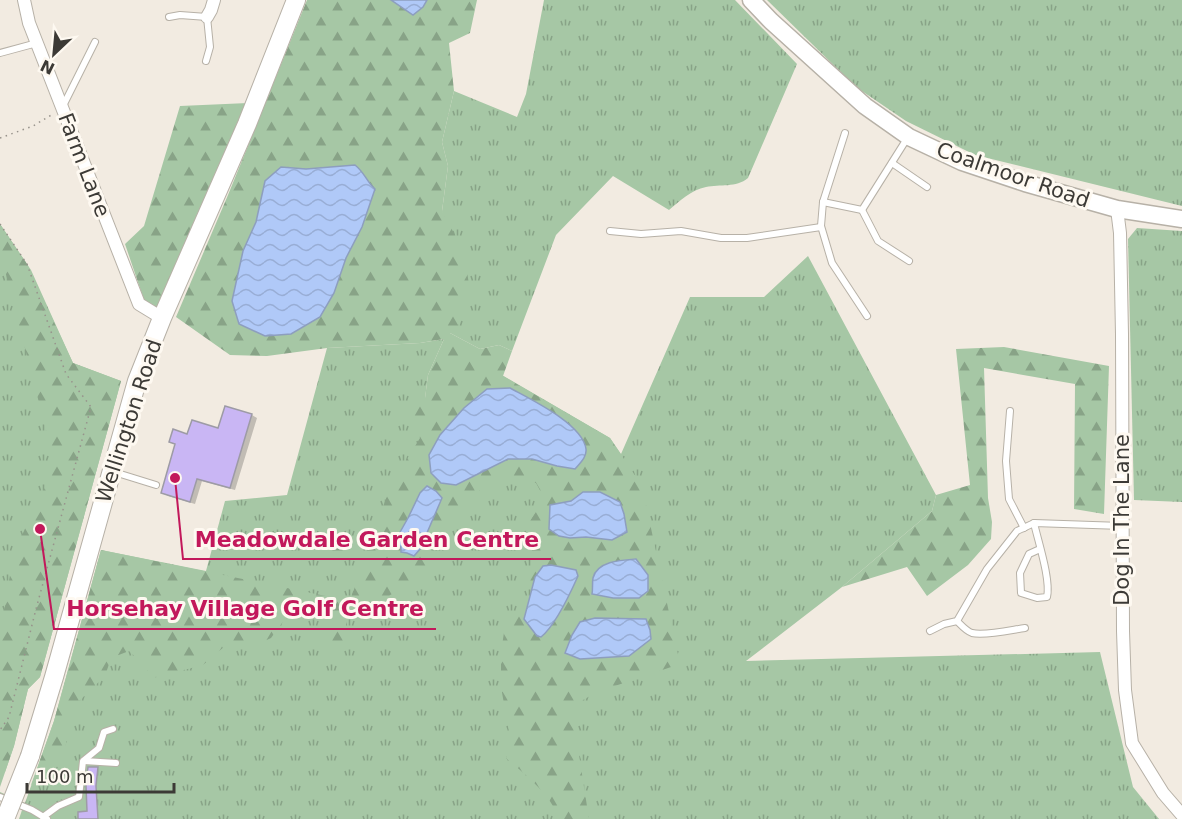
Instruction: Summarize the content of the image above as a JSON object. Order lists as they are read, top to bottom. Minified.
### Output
{"streets":{"main road":["Wellington Road"],"street":["Farm Lane","Coalmoor Road","Dog In The Lane"]},"crossings":[["Farm Lane","Wellington Road"],["Coalmoor Road","Dog In The Lane"]],"places":["Meadowdale Garden Centre","Horsehay Village Golf Centre"],"scale_bar":"100 m","north":"bottom left"}
